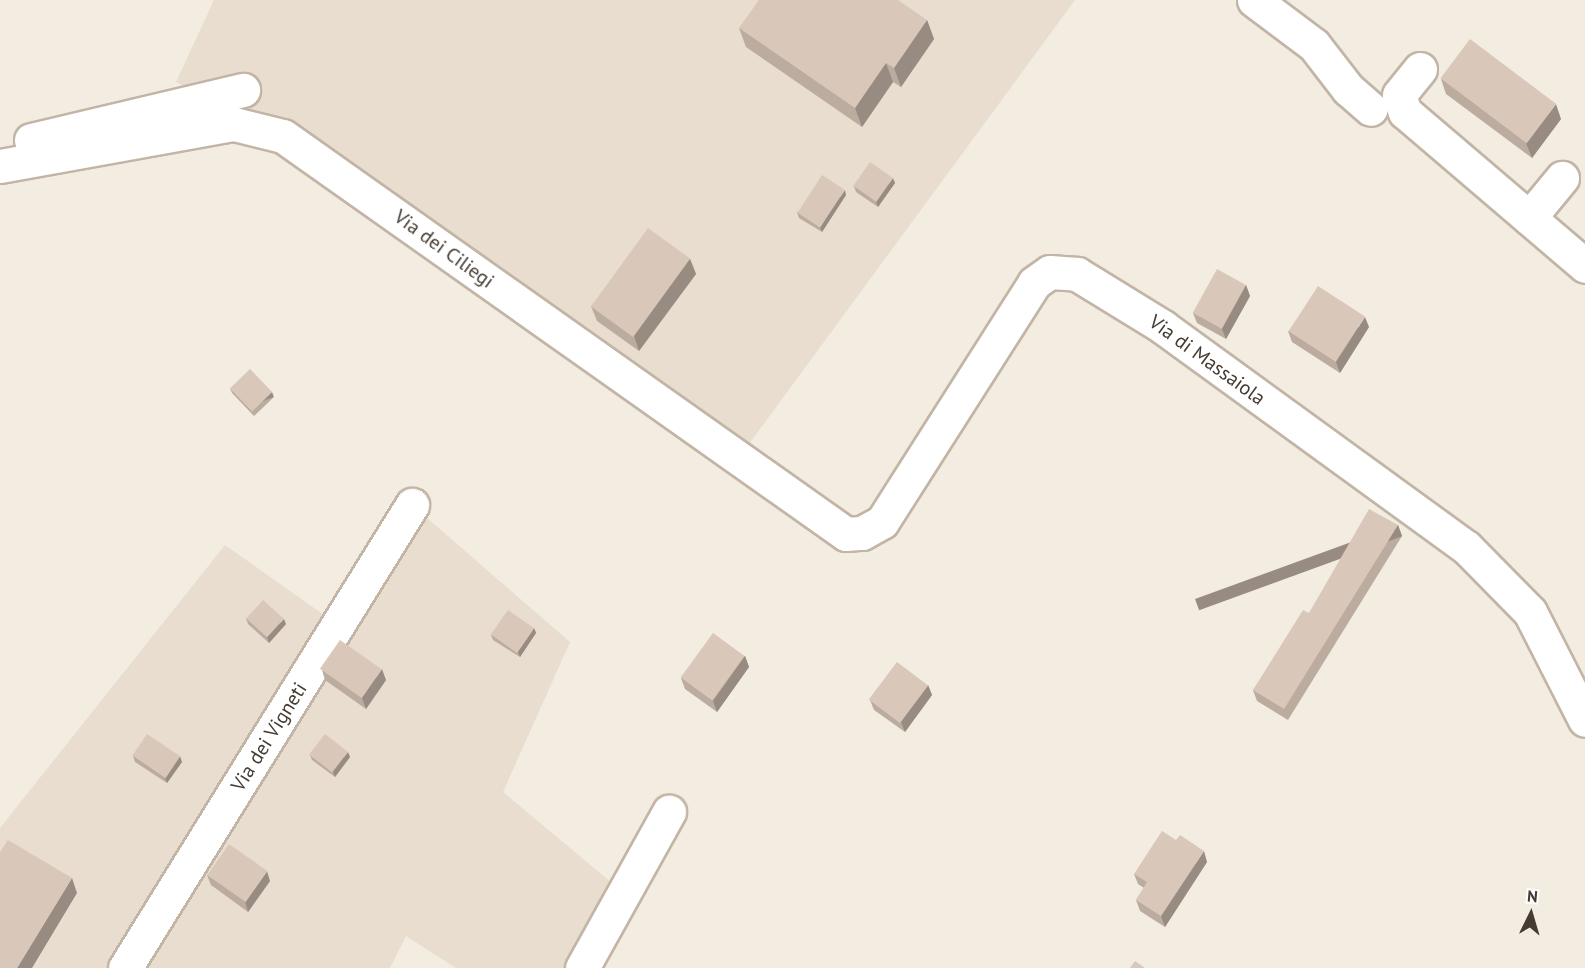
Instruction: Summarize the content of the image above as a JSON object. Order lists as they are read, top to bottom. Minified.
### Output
{"streets":{"street":["Via dei Ciliegi","Via di Massaiola","Via dei Vigneti"]},"crossings":[["Via dei Ciliegi","Via di Massaiola"]],"north":"top"}
